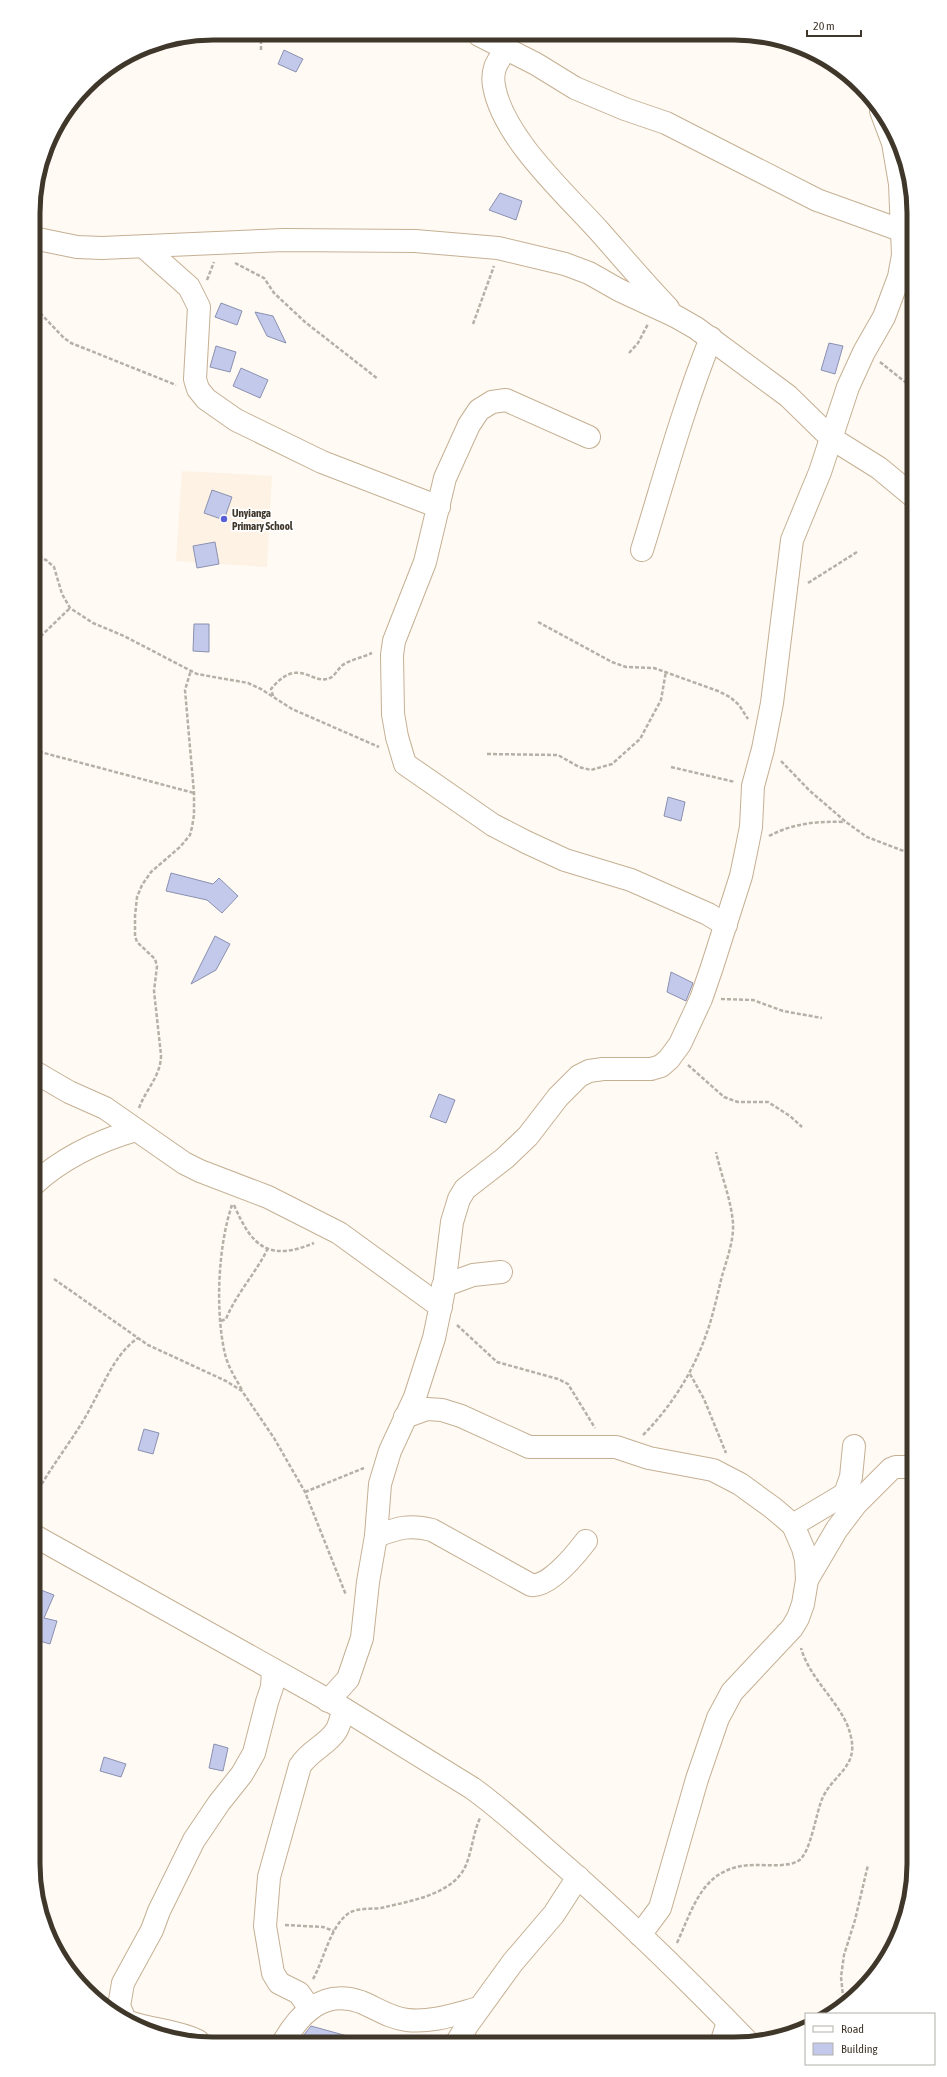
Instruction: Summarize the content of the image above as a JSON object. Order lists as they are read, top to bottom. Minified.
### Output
{"places":["Unyianga Primary School"],"legend":["Road","Building"],"scale_bar":"20 m"}
